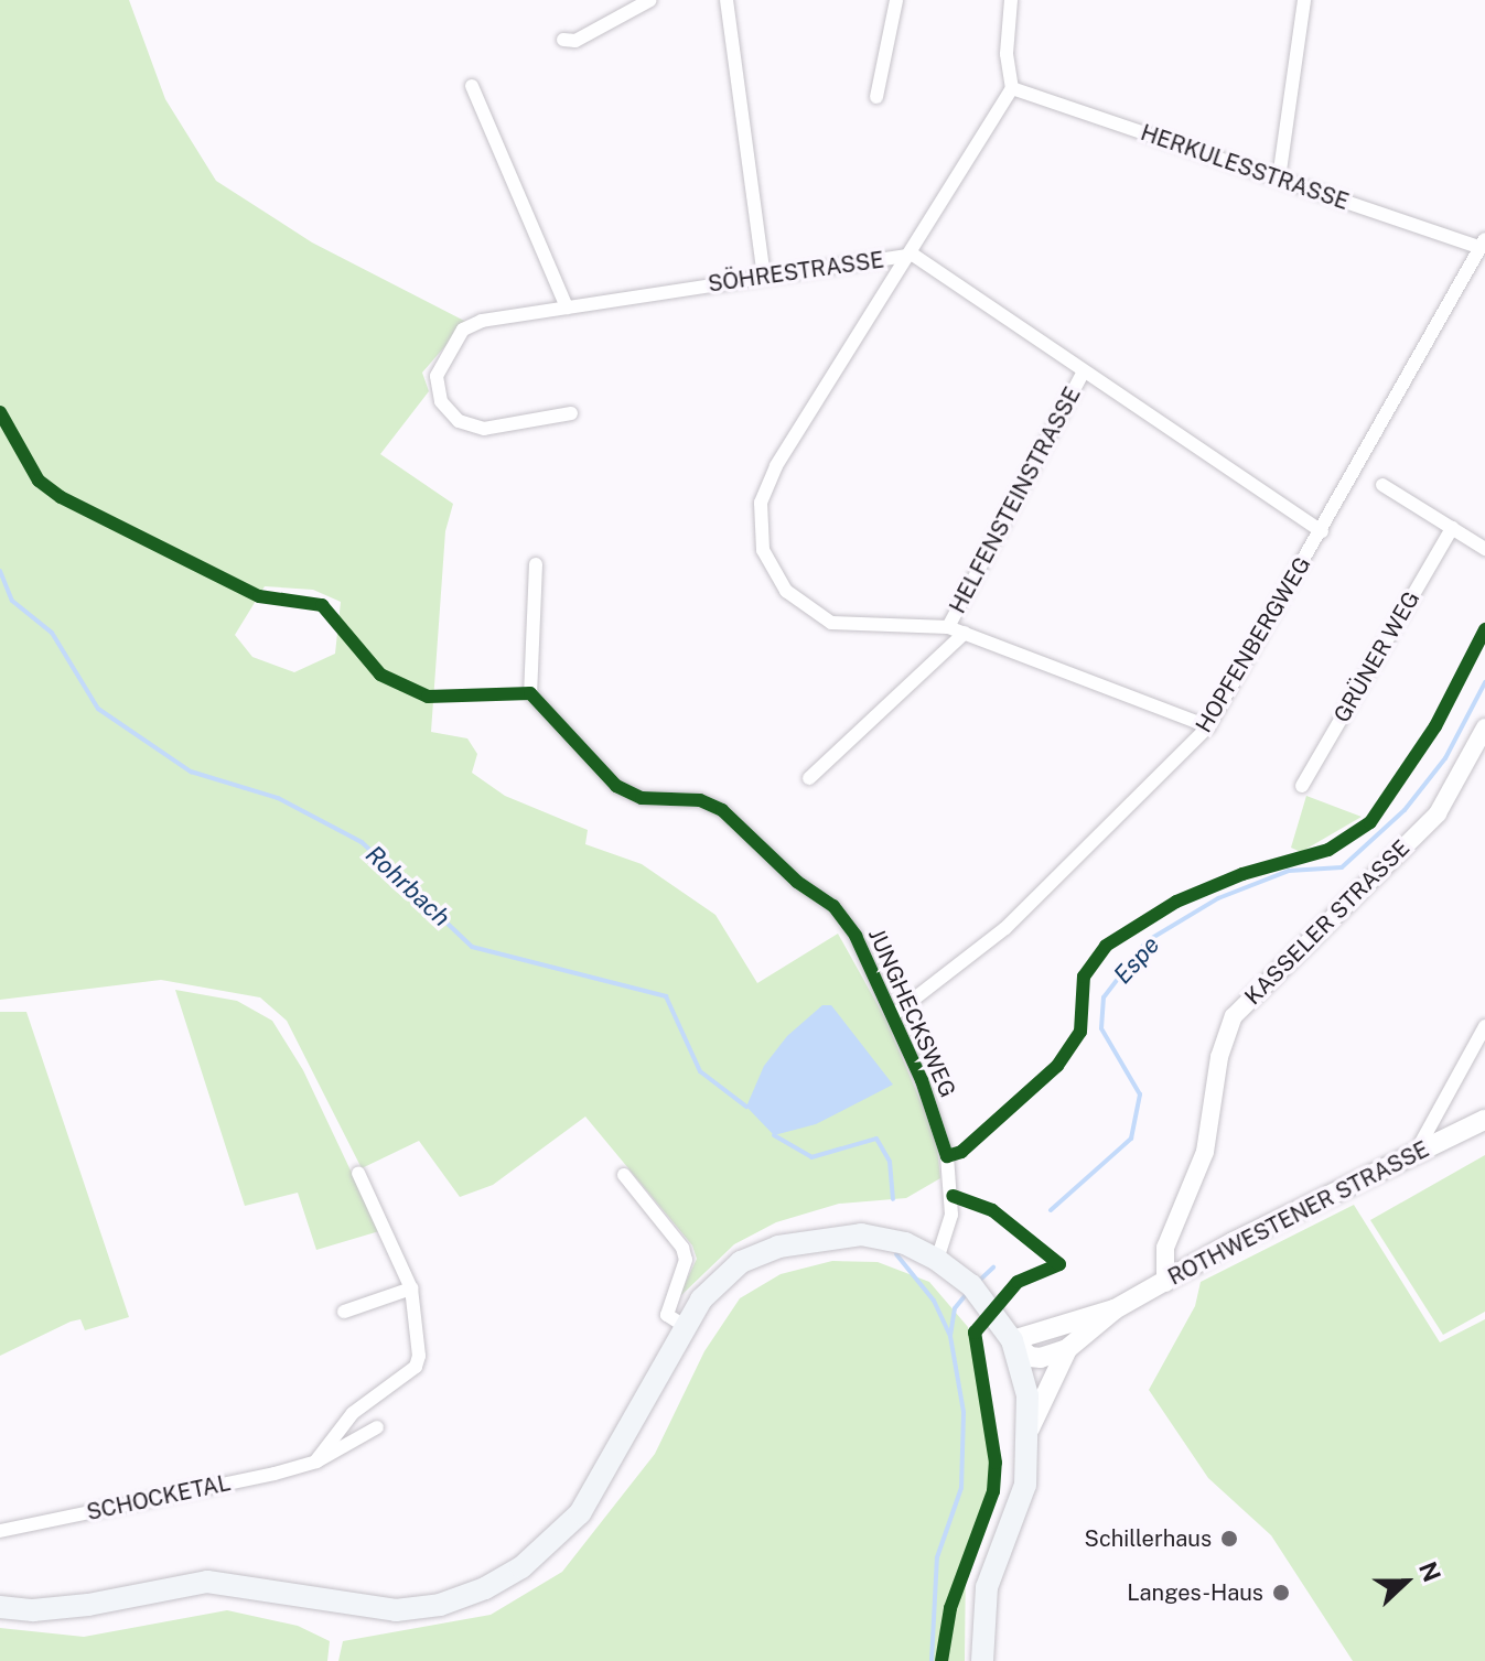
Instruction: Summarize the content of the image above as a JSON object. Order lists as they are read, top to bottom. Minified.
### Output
{"streets":{"main road":["ROTHWESTENER STRASSE"],"street":["HERKULESSTRASSE","SÖHRESTRASSE","HELFENSTEINSTRASSE","HOPFENBERGWEG","GRÜNER WEG","KASSELER STRASSE","JUNGHECKSWEG","SCHOCKETAL"]},"crossings":[["HERKULESSTRASSE","HOPFENBERGWEG"],["SÖHRESTRASSE","HELFENSTEINSTRASSE"],["SÖHRESTRASSE","HOPFENBERGWEG"],["HOPFENBERGWEG","JUNGHECKSWEG"],["KASSELER STRASSE","ROTHWESTENER STRASSE"]],"water":["Rohrbach","Espe"],"places":["Schillerhaus","Langes-Haus"],"north":"right"}
